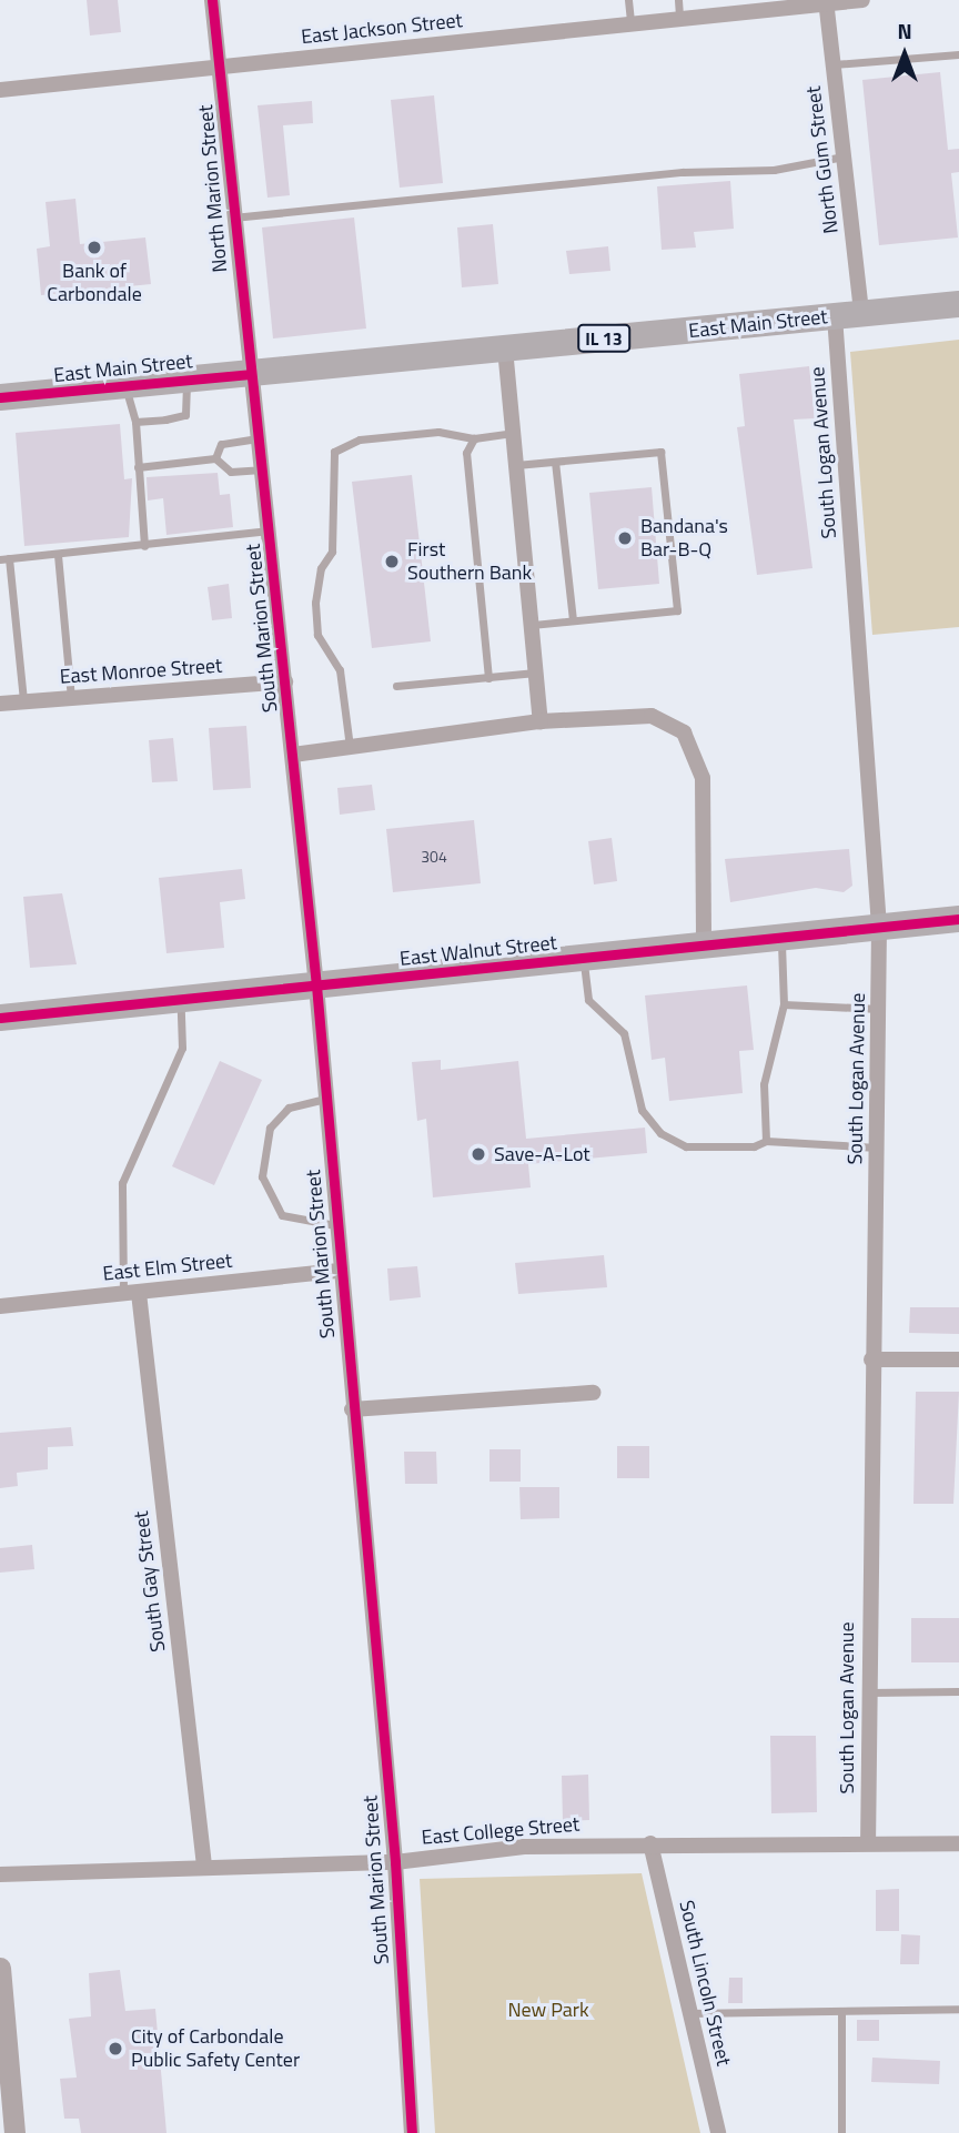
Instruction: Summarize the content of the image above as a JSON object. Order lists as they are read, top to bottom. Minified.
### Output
{"streets":{"highway":["East Main Street","IL 13","East Walnut Street"],"street":["East Jackson Street","North Gum Street","North Marion Street","South Logan Avenue","South Marion Street","East Monroe Street","East Elm Street","South Gay Street","East College Street","South Lincoln Street"]},"crossings":[["East Jackson Street","North Gum Street"],["East Jackson Street","North Marion Street"],["North Gum Street","East Main Street"],["North Gum Street","South Logan Avenue"],["North Marion Street","East Main Street"],["North Marion Street","South Marion Street"],["East Main Street","South Logan Avenue"],["East Main Street","South Marion Street"],["South Logan Avenue","East Walnut Street"],["South Logan Avenue","East College Street"],["South Marion Street","East Monroe Street"],["South Marion Street","East Walnut Street"],["South Marion Street","East Elm Street"],["South Marion Street","East College Street"],["East Elm Street","South Gay Street"],["South Gay Street","East College Street"],["East College Street","South Lincoln Street"]],"parks":["New Park"],"places":["Bank of Carbondale","Bandana's Bar-B-Q","First Southern Bank","Save-A-Lot","City of Carbondale Public Safety Center"],"house_numbers":["304"],"north":"top"}
